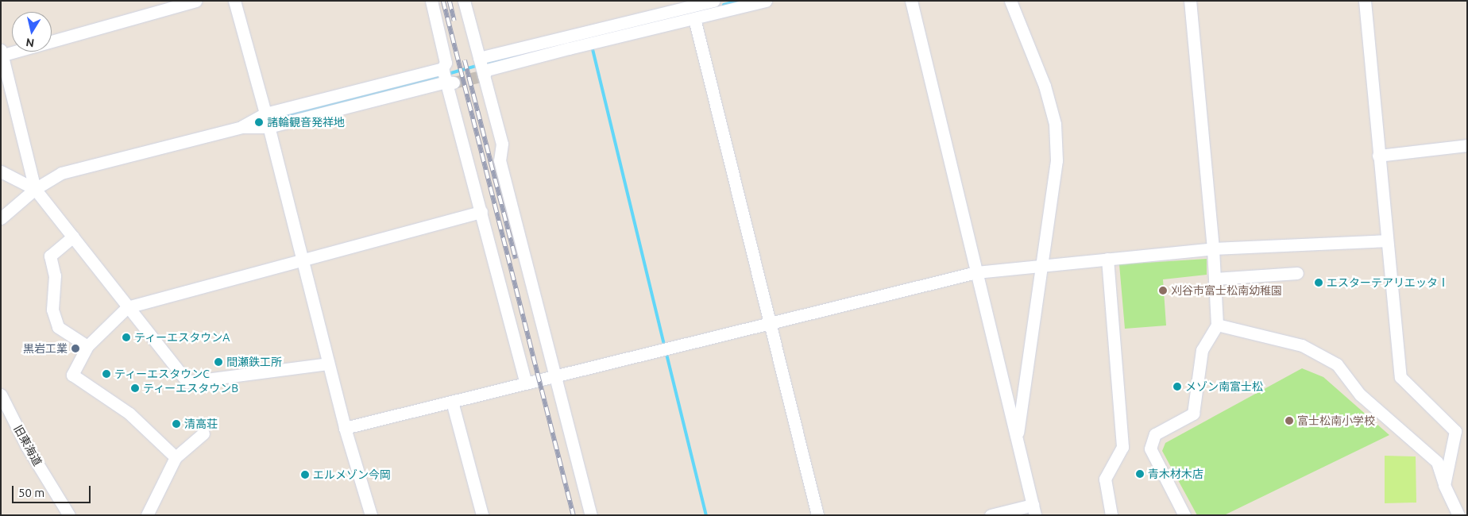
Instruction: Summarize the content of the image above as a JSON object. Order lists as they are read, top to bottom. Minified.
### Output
{"streets":{"street":["旧東海道"]},"places":["諸輪観音発祥地","エスターテアリエッタⅠ","刈谷市富士松南幼稚園","ティーエスタウンA","黒岩工業","間瀬鉄工所","ティーエスタウンC","メゾン南富士松","ティーエスタウンB","富士松南小学校","清高荘","青木材木店","エルメゾン今岡"],"scale_bar":"50 m","north":"bottom"}
